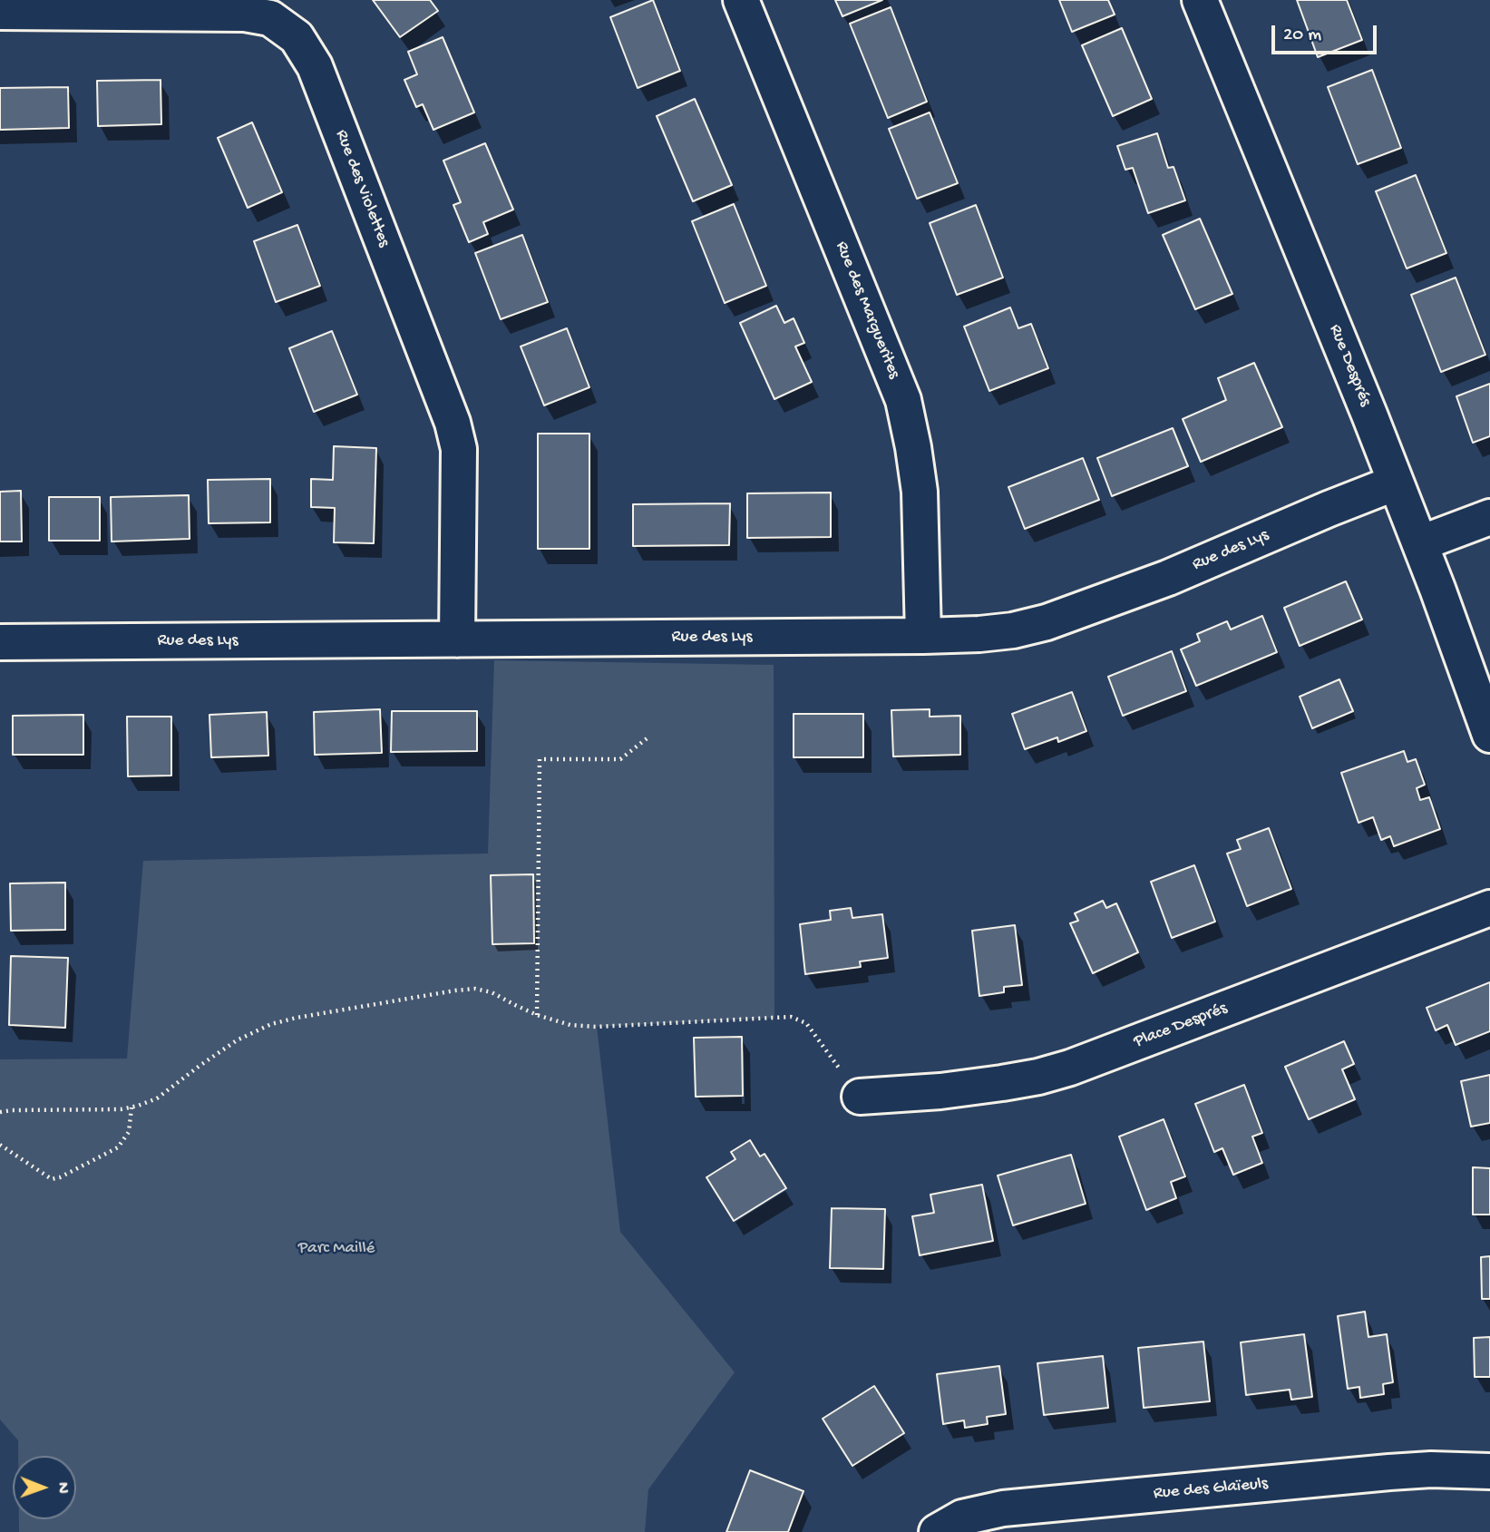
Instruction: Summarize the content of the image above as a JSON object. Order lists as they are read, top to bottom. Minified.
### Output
{"streets":{"street":["Rue des Violettes","Rue des Marguerites","Rue Després","Rue des Lys","Place Després","Rue des Glaïeuls"]},"crossings":[["Rue des Violettes","Rue des Lys"],["Rue des Marguerites","Rue des Lys"],["Rue Després","Rue des Lys"]],"parks":["Parc Maillé"],"scale_bar":"20 m","north":"right"}
